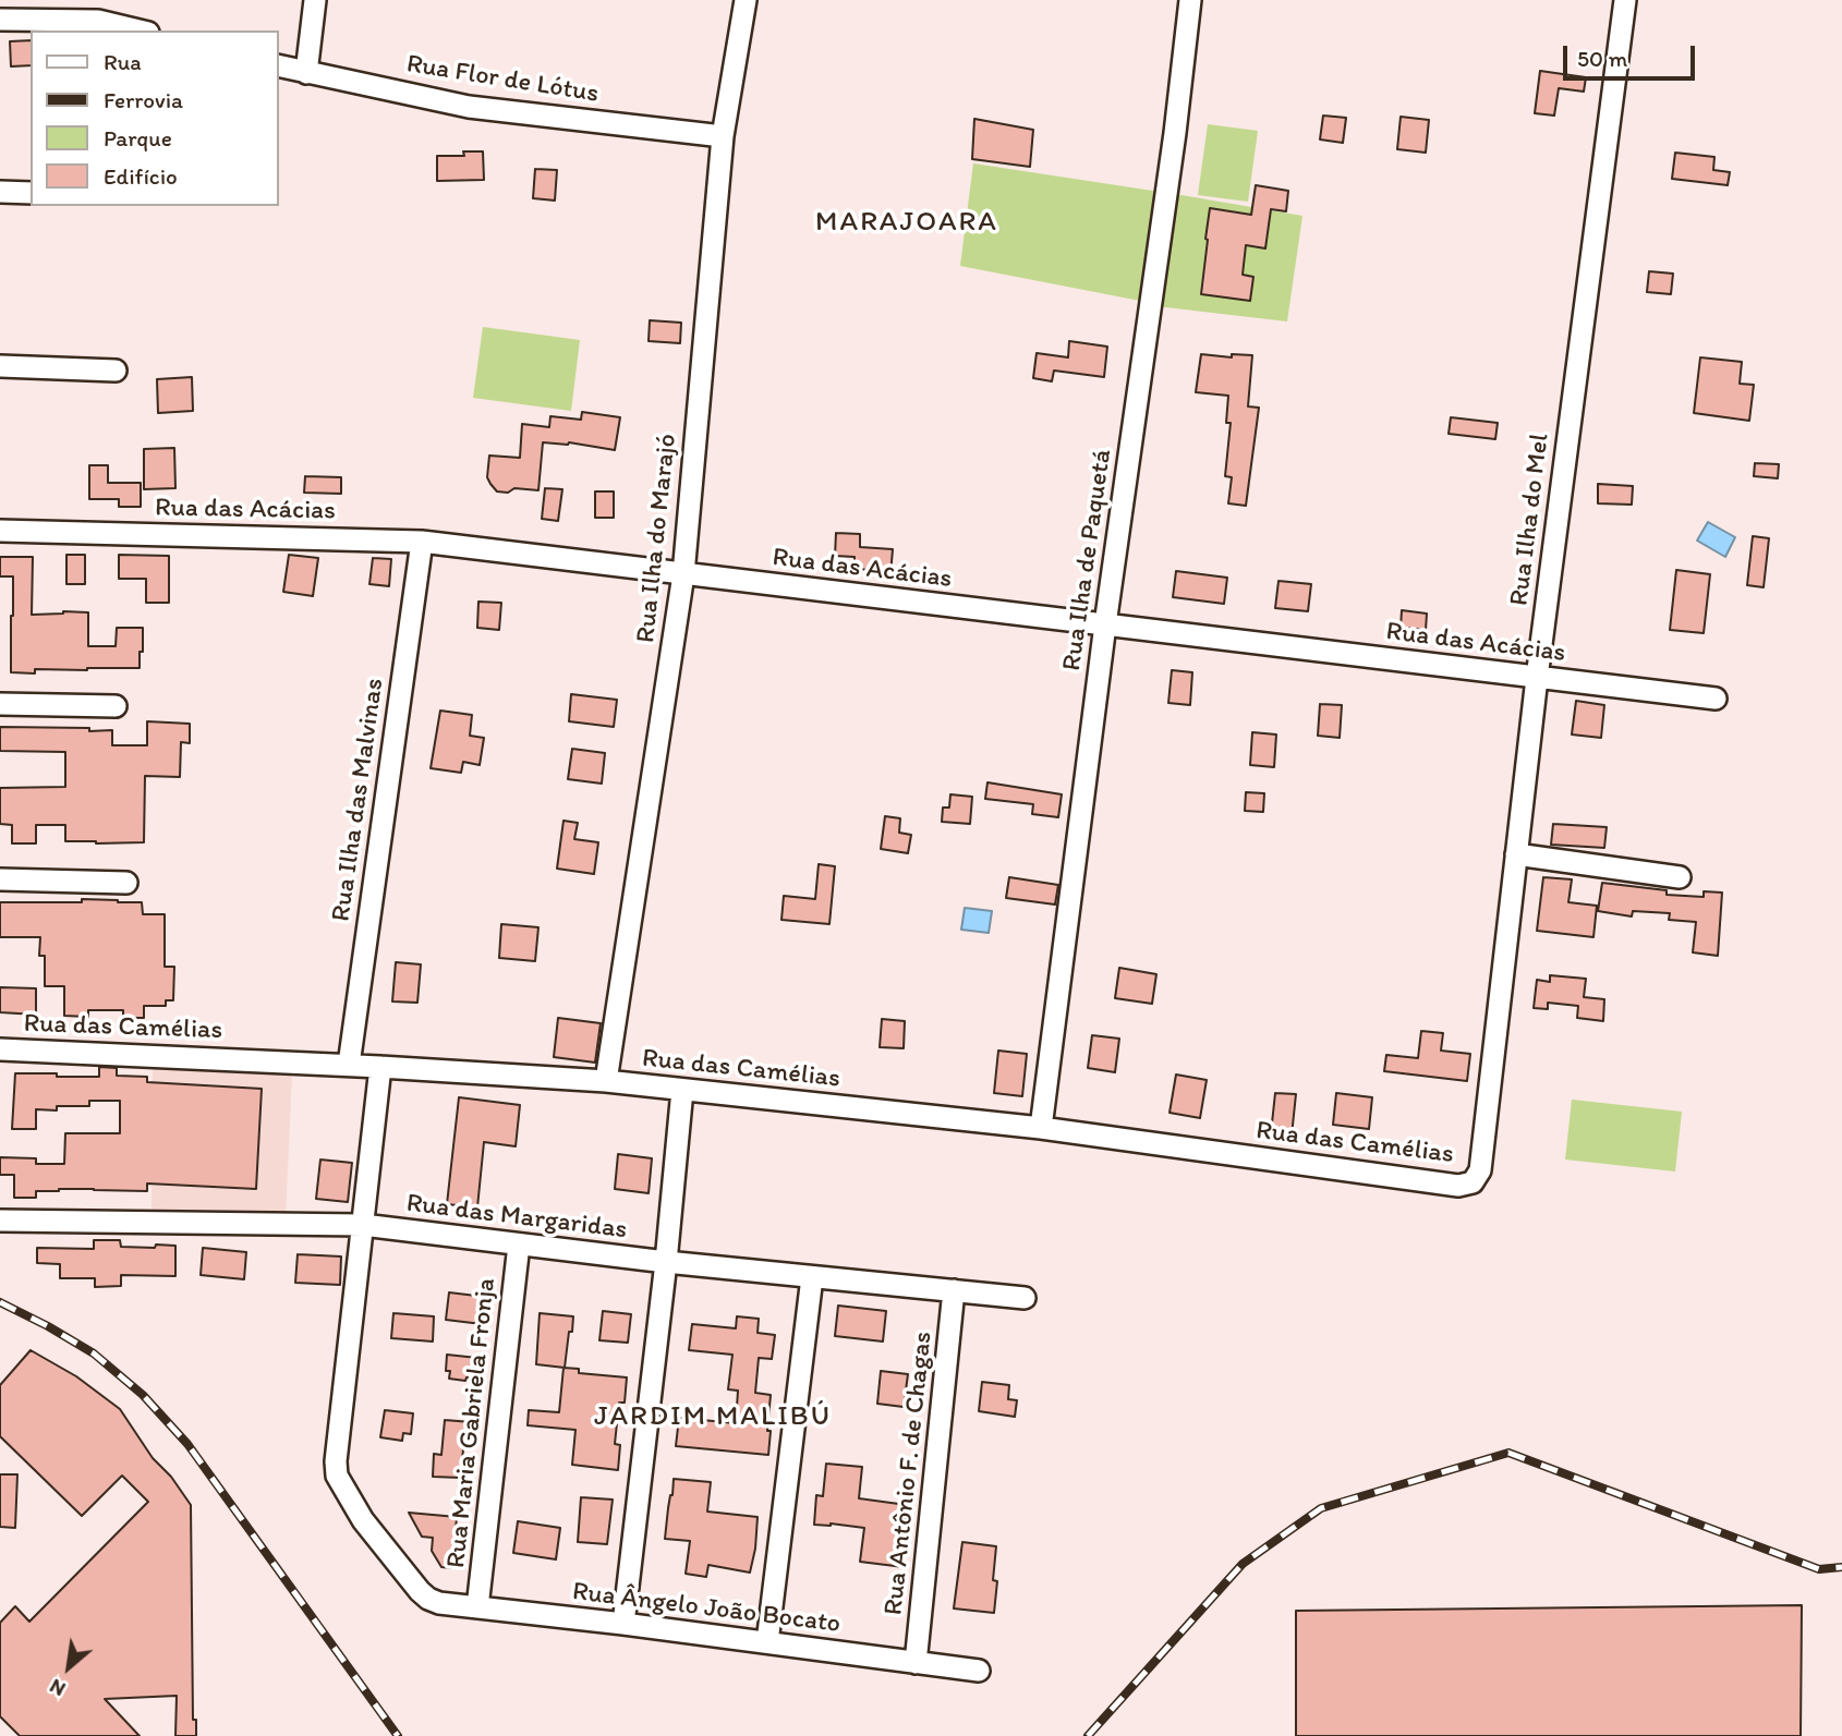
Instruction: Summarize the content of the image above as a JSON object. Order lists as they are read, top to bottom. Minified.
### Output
{"streets":{"street":["Rua Flor de Lótus","Rua das Acácias","Rua Ilha do Mel","Rua Ilha do Marajó","Rua Ilha de Paquetá","Rua Ilha das Malvinas","Rua das Camélias","Rua das Margaridas","Rua Maria Gabriela Fronja","Rua Antônio F. de Chagas","Rua Ângelo João Bocato"]},"crossings":[["Rua Flor de Lótus","Rua Ilha do Marajó"],["Rua das Acácias","Rua Ilha do Mel"],["Rua das Acácias","Rua Ilha do Marajó"],["Rua das Acácias","Rua Ilha de Paquetá"],["Rua das Acácias","Rua Ilha das Malvinas"],["Rua Ilha do Mel","Rua das Camélias"],["Rua Ilha do Marajó","Rua das Camélias"],["Rua Ilha de Paquetá","Rua das Camélias"],["Rua Ilha das Malvinas","Rua das Camélias"],["Rua das Margaridas","Rua Maria Gabriela Fronja"],["Rua das Margaridas","Rua Antônio F. de Chagas"],["Rua das Margaridas","Rua Ângelo João Bocato"],["Rua Maria Gabriela Fronja","Rua Ângelo João Bocato"],["Rua Antônio F. de Chagas","Rua Ângelo João Bocato"]],"districts":["MARAJOARA","JARDIM MALIBÚ"],"legend":["Rua","Ferrovia","Parque","Edifício"],"scale_bar":"50 m","north":"bottom left"}
